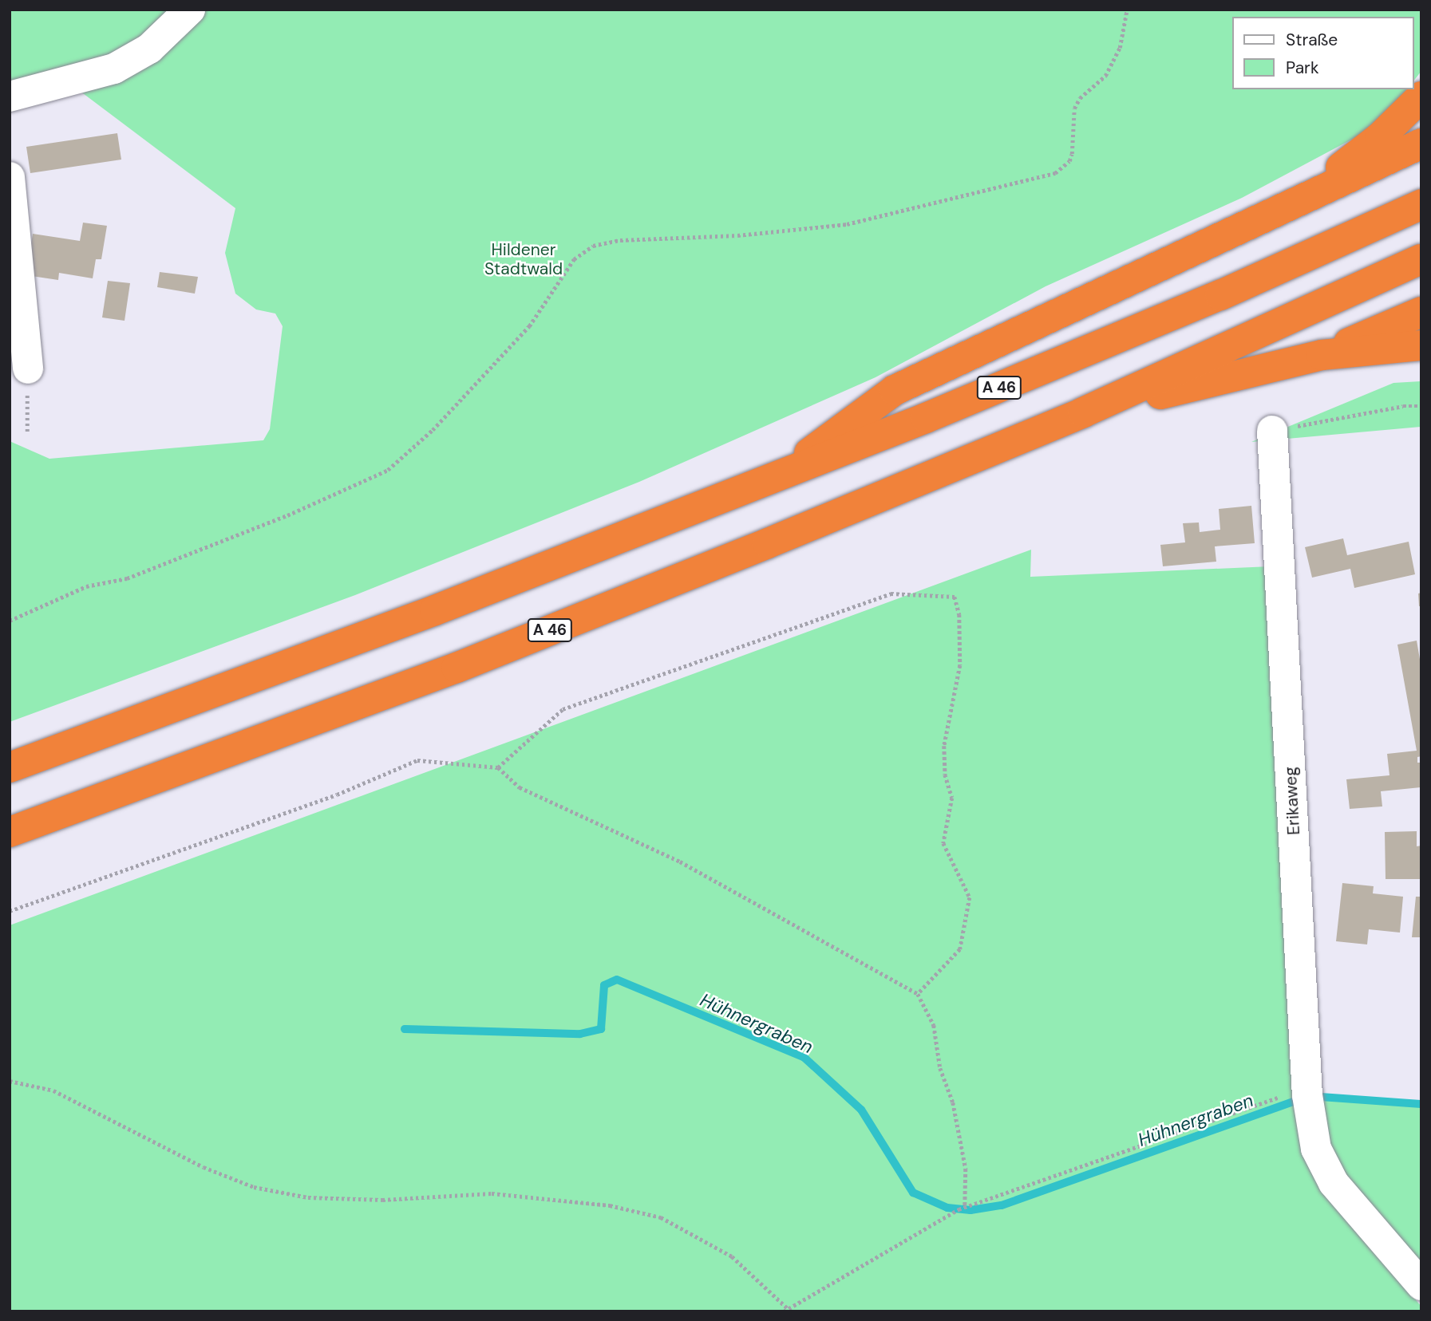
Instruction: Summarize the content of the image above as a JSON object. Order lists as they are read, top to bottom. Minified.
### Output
{"streets":{"highway":["A 46"],"street":["Erikaweg"]},"water":["Hühnergraben"],"parks":["Hildener Stadtwald"],"legend":["Straße","Park"]}
